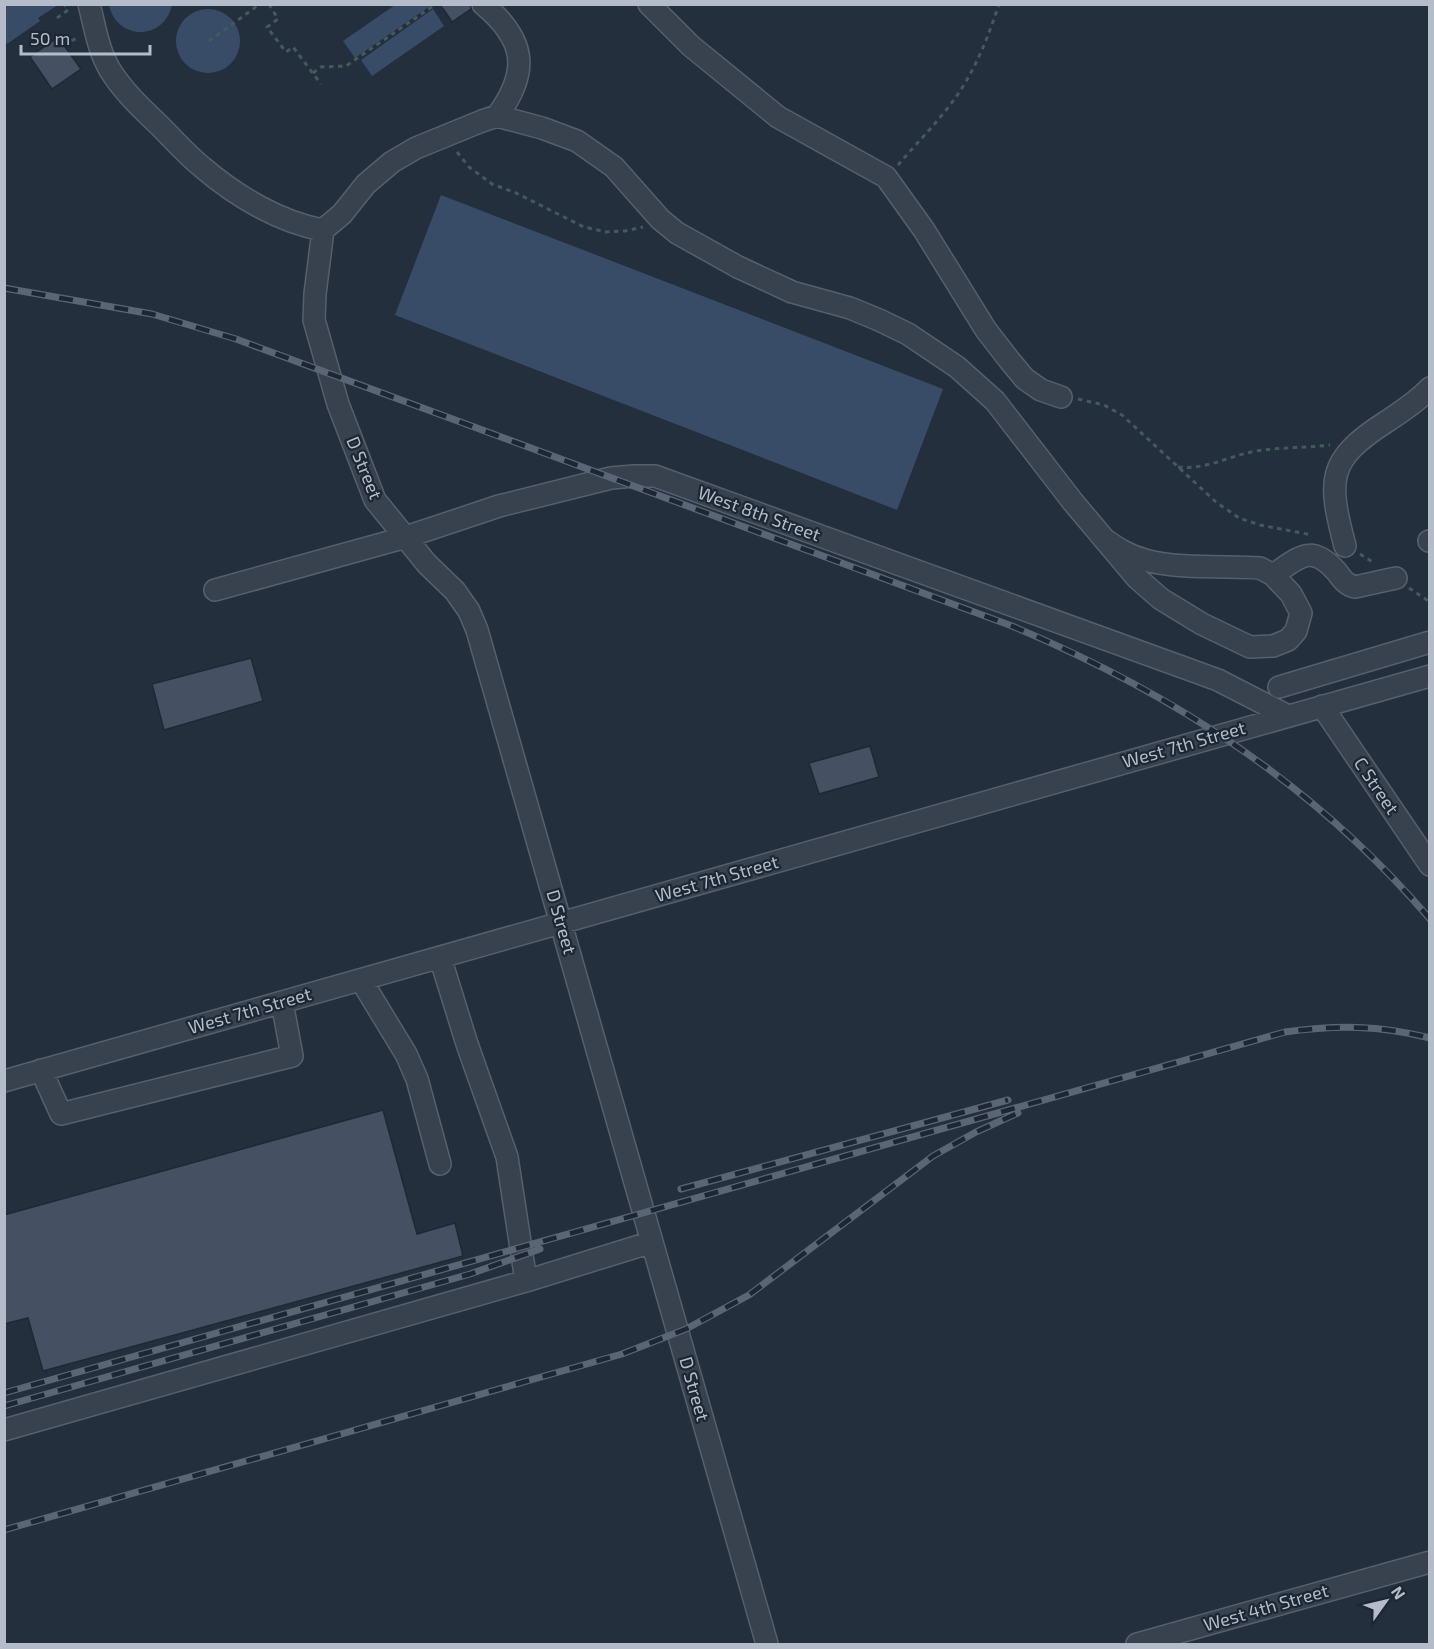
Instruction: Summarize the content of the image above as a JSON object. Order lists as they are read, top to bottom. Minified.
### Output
{"streets":{"street":["D Street","West 8th Street","West 7th Street","C Street","West 4th Street"]},"crossings":[["D Street","West 8th Street"],["D Street","West 7th Street"],["West 8th Street","West 7th Street"],["West 7th Street","C Street"]],"scale_bar":"50 m","north":"top right"}
